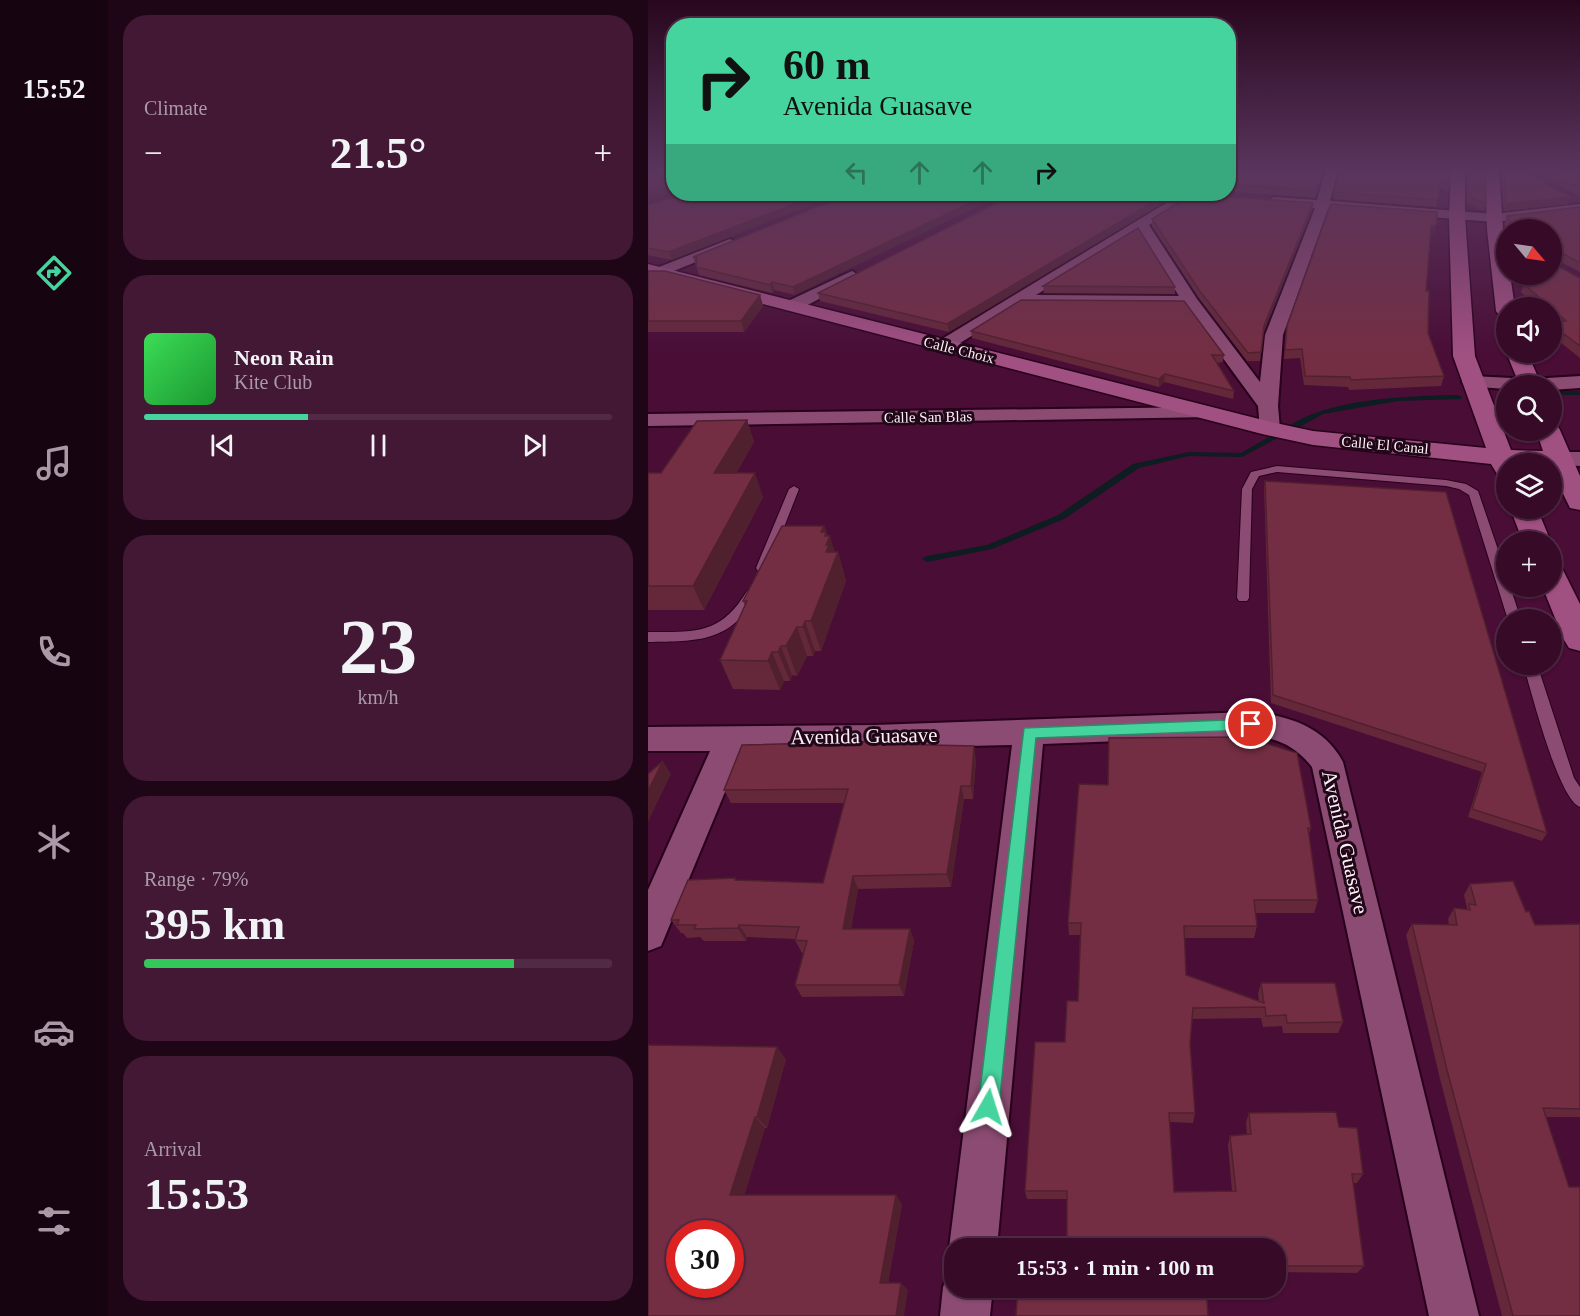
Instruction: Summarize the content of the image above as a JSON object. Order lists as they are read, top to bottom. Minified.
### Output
{"streets":{"street":["Calle Choix","Calle San Blas","Calle El Canal","Avenida Guasave"]},"crossings":[["Calle Choix","Calle San Blas"],["Calle Choix","Calle El Canal"]],"north":"bottom right","page":{"tabs":"15:52","tile":["Climate",["23","km/h"],["Range · 79%","395 km"],["Arrival","15:53"]],"turn":["60 m","Avenida Guasave"],"heat":["−","21.5°","+"],"map_buttons":["+","−"],"song":["Neon Rain","Kite Club"],"limit":"30","trip":"15:53 · 1 min · 100 m"}}
